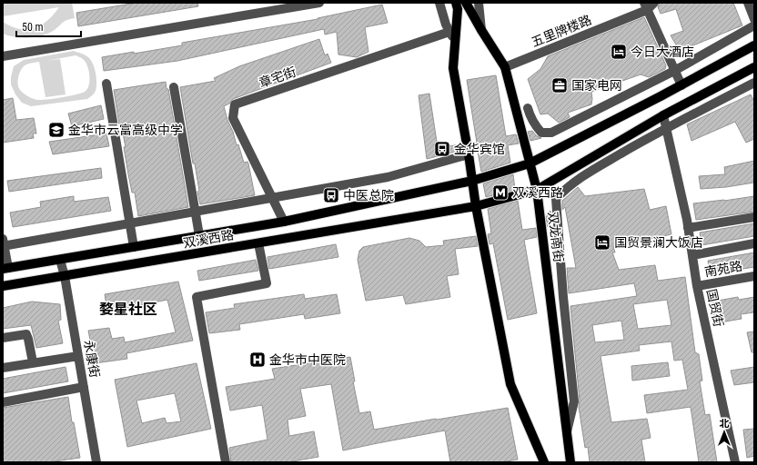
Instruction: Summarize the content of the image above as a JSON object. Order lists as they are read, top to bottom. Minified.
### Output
{"streets":{"main road":["双龙南街","双溪西路"],"street":["五里牌楼路","章宅街","南苑路","国贸街","永康街"]},"crossings":[["五里牌楼路","双龙南街"],["章宅街","双溪西路"],["双龙南街","双溪西路"],["双溪西路","国贸街"],["双溪西路","永康街"],["南苑路","国贸街"]],"districts":["婺星社区"],"places":{"hotel":["今日大酒店","国贸景澜大饭店"],"office":["国家电网"],"school or university":["金华市云富高级中学"],"bus stop":["金华宾馆","中医总院"],"metro station":["双溪西路"],"hospital":["金华市中医院"]},"scale_bar":"50 m","north":"top"}
